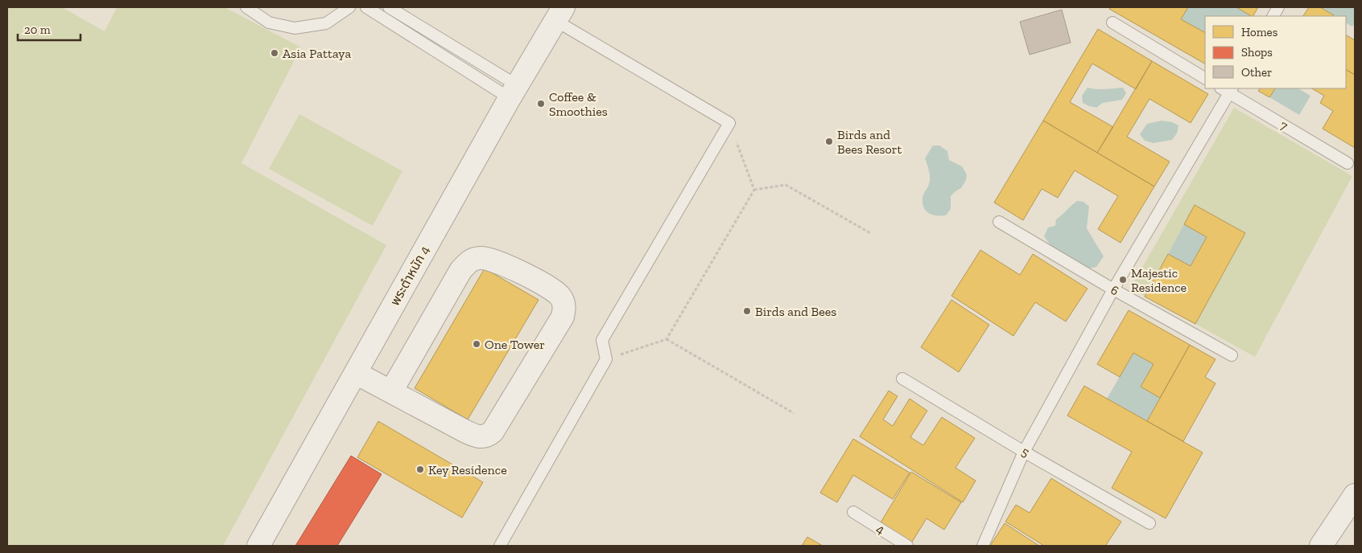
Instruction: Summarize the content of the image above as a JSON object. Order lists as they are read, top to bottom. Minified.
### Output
{"streets":{"street":["พระตำหนัก 4"],"lane":["7","6","5","4"]},"places":["Asia Pattaya","Coffee & Smoothies","Birds and Bees Resort","Majestic Residence","Birds and Bees","One Tower","Key Residence"],"legend":["Homes","Shops","Other"],"scale_bar":"20 m"}
